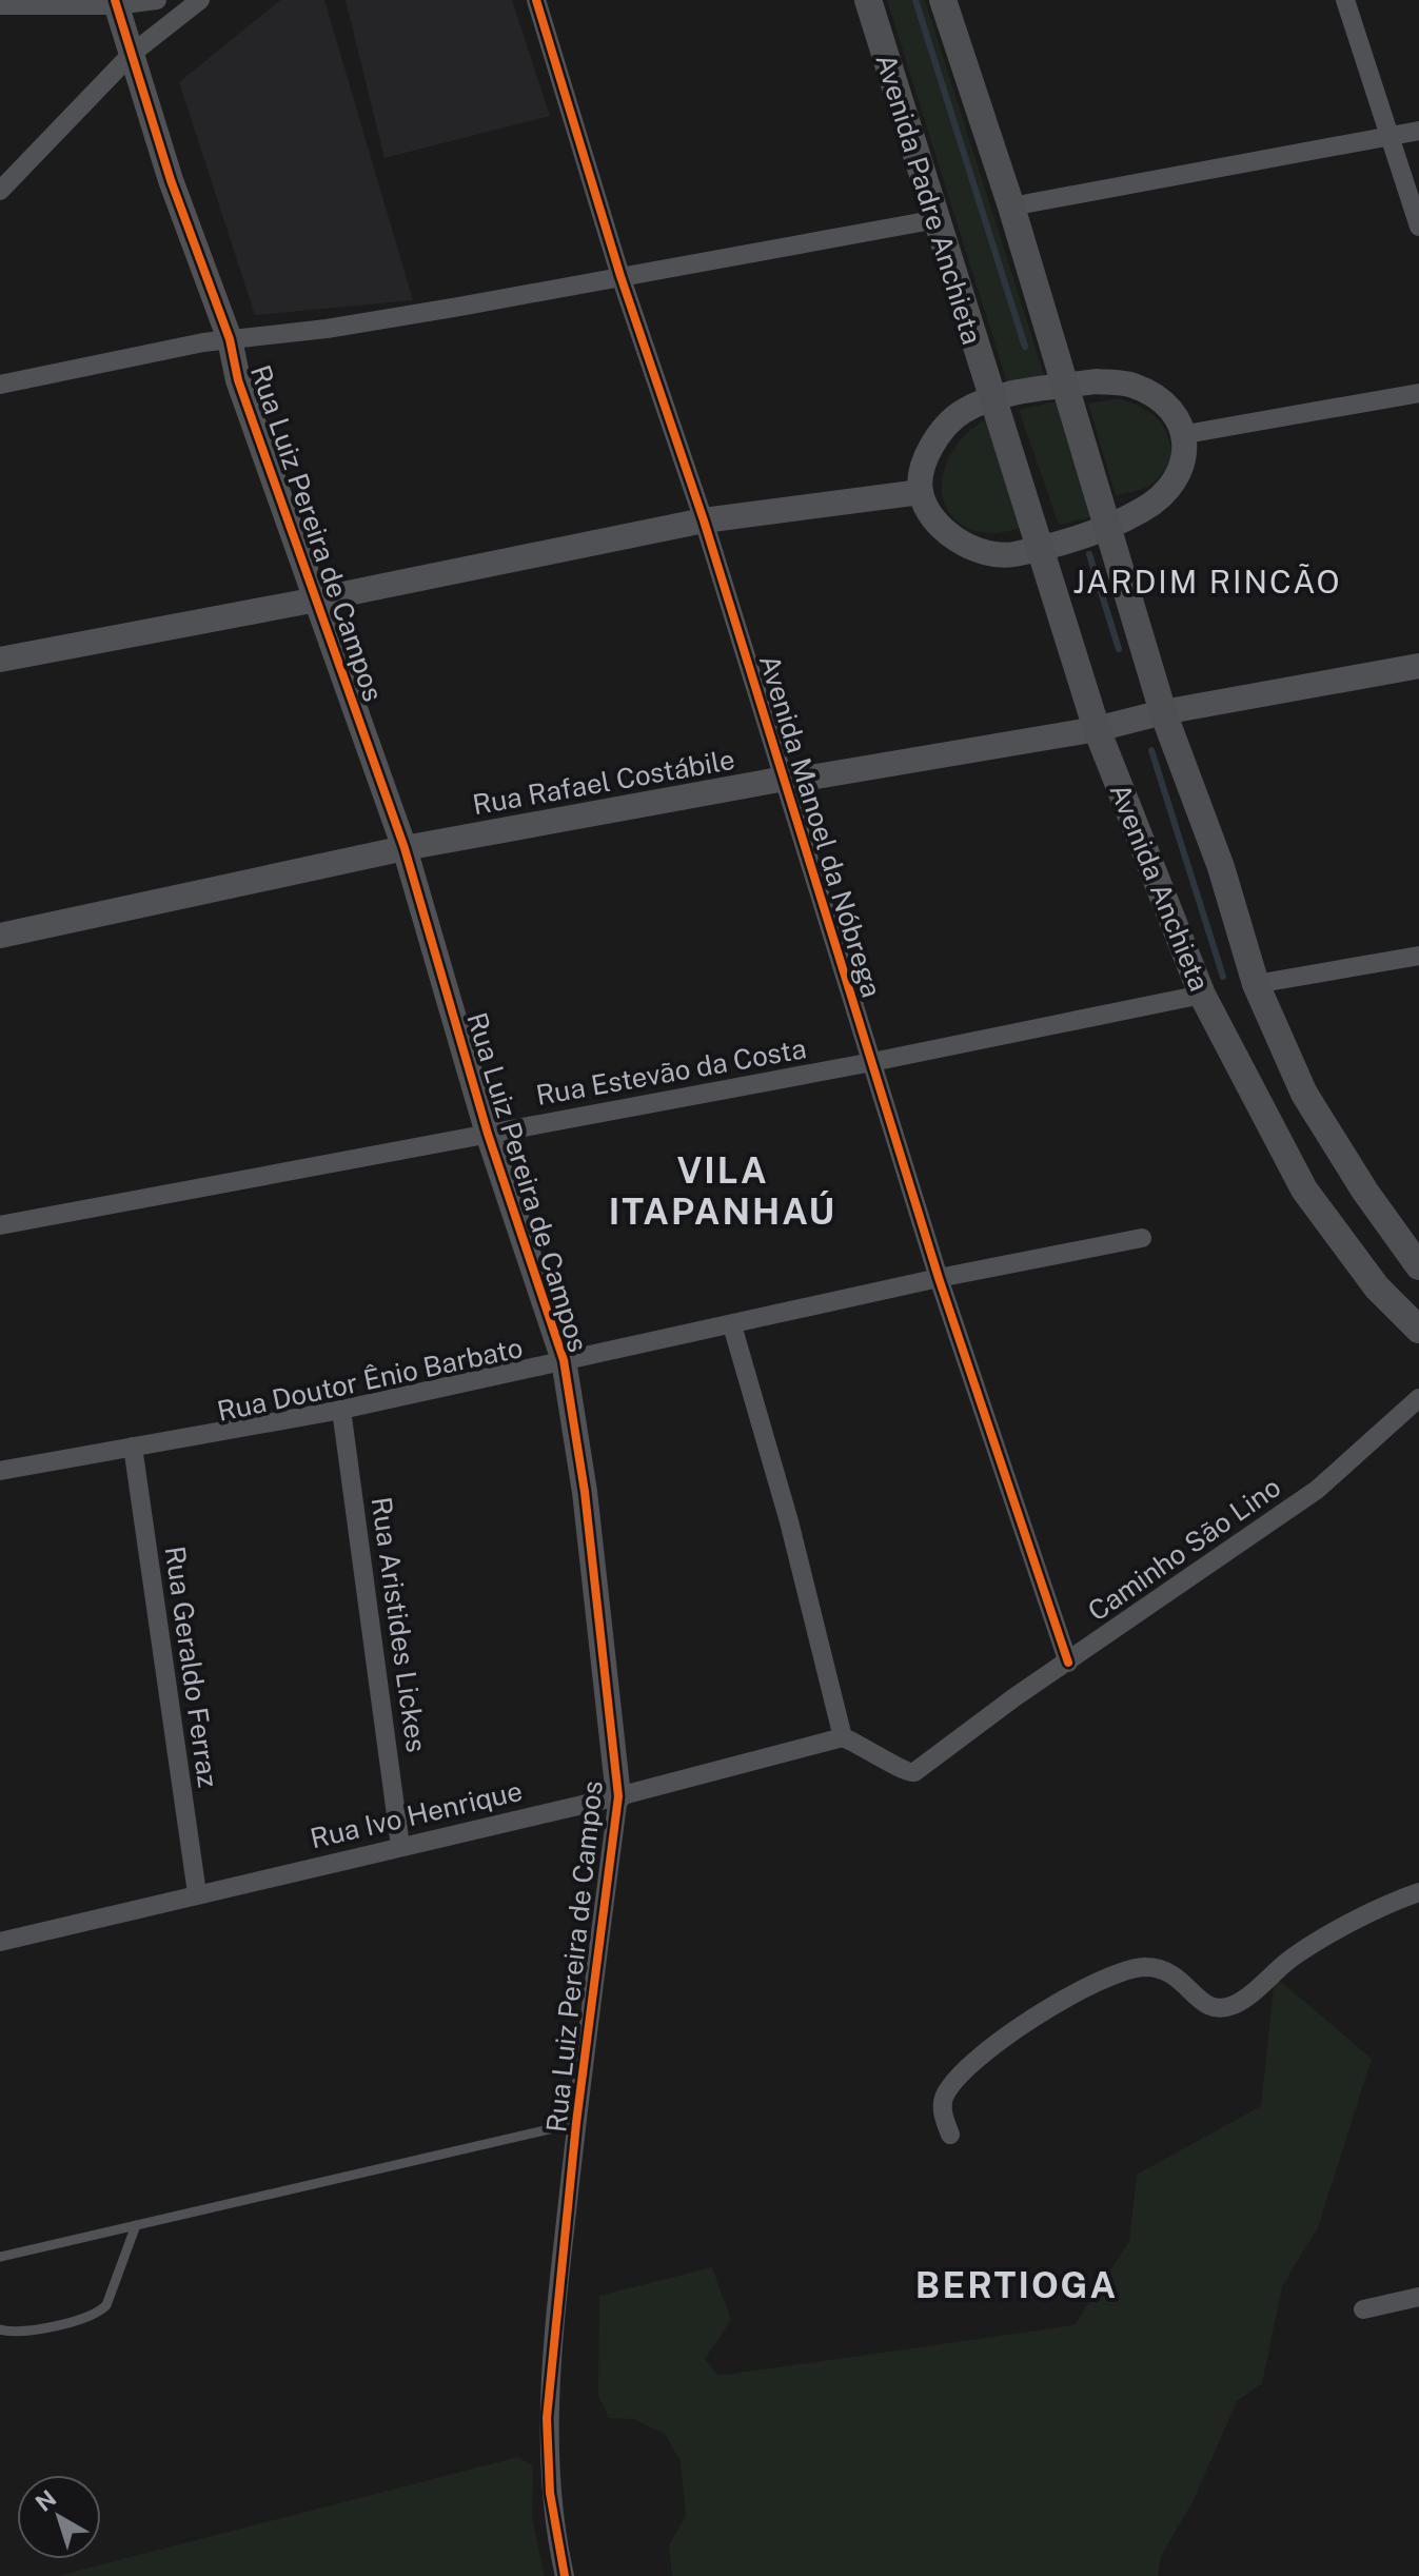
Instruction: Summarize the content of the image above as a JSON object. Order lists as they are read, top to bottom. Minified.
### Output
{"streets":{"main road":["Avenida Padre Anchieta","Avenida Anchieta"],"street":["Rua Luiz Pereira de Campos","Rua Rafael Costábile","Avenida Manoel da Nóbrega","Rua Estevão da Costa","Rua Doutor Ênio Barbato","Caminho São Lino","Rua Aristides Lickes","Rua Geraldo Ferraz","Rua Ivo Henrique"]},"crossings":[["Avenida Padre Anchieta","Avenida Anchieta"],["Rua Luiz Pereira de Campos","Rua Rafael Costábile"],["Rua Luiz Pereira de Campos","Rua Estevão da Costa"],["Rua Luiz Pereira de Campos","Rua Doutor Ênio Barbato"],["Rua Luiz Pereira de Campos","Rua Ivo Henrique"],["Rua Rafael Costábile","Avenida Manoel da Nóbrega"],["Rua Rafael Costábile","Avenida Anchieta"],["Avenida Manoel da Nóbrega","Rua Estevão da Costa"],["Avenida Manoel da Nóbrega","Rua Doutor Ênio Barbato"],["Avenida Manoel da Nóbrega","Caminho São Lino"],["Avenida Anchieta","Rua Estevão da Costa"],["Rua Doutor Ênio Barbato","Rua Aristides Lickes"],["Rua Doutor Ênio Barbato","Rua Geraldo Ferraz"],["Caminho São Lino","Rua Ivo Henrique"],["Rua Aristides Lickes","Rua Ivo Henrique"],["Rua Geraldo Ferraz","Rua Ivo Henrique"]],"districts":["JARDIM RINCÃO","VILA ITAPANHAÚ","BERTIOGA"],"north":"top left"}
